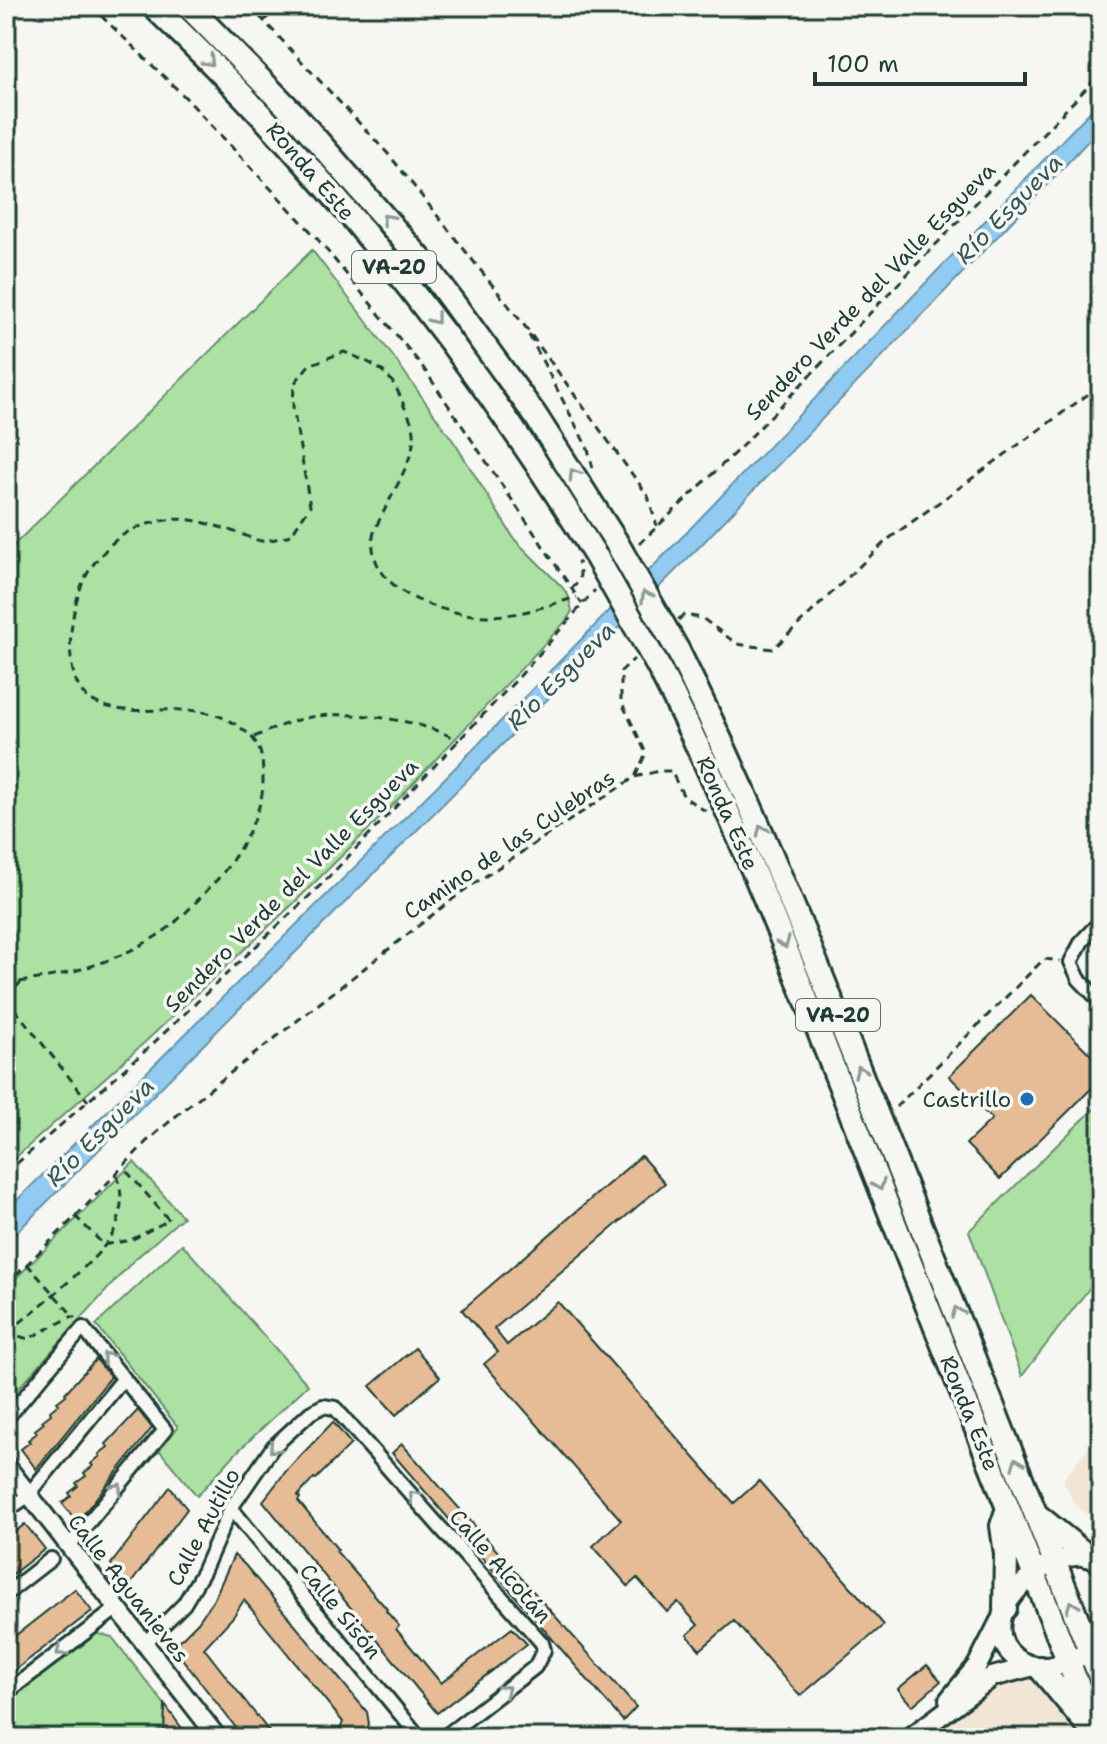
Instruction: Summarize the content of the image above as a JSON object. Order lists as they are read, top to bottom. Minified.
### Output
{"streets":{"highway":["Ronda Este","VA-20"],"street":["Calle Autillo","Calle Alcotán","Calle Aguanieves","Calle Sisón"],"path":["Sendero Verde del Valle Esgueva","Camino de las Culebras"]},"crossings":[["Calle Autillo","Calle Alcotán"],["Calle Autillo","Calle Aguanieves"],["Calle Autillo","Calle Sisón"]],"one_way":["Calle Autillo"],"water":["Río Esgueva"],"places":["Castrillo"],"scale_bar":"100 m"}
